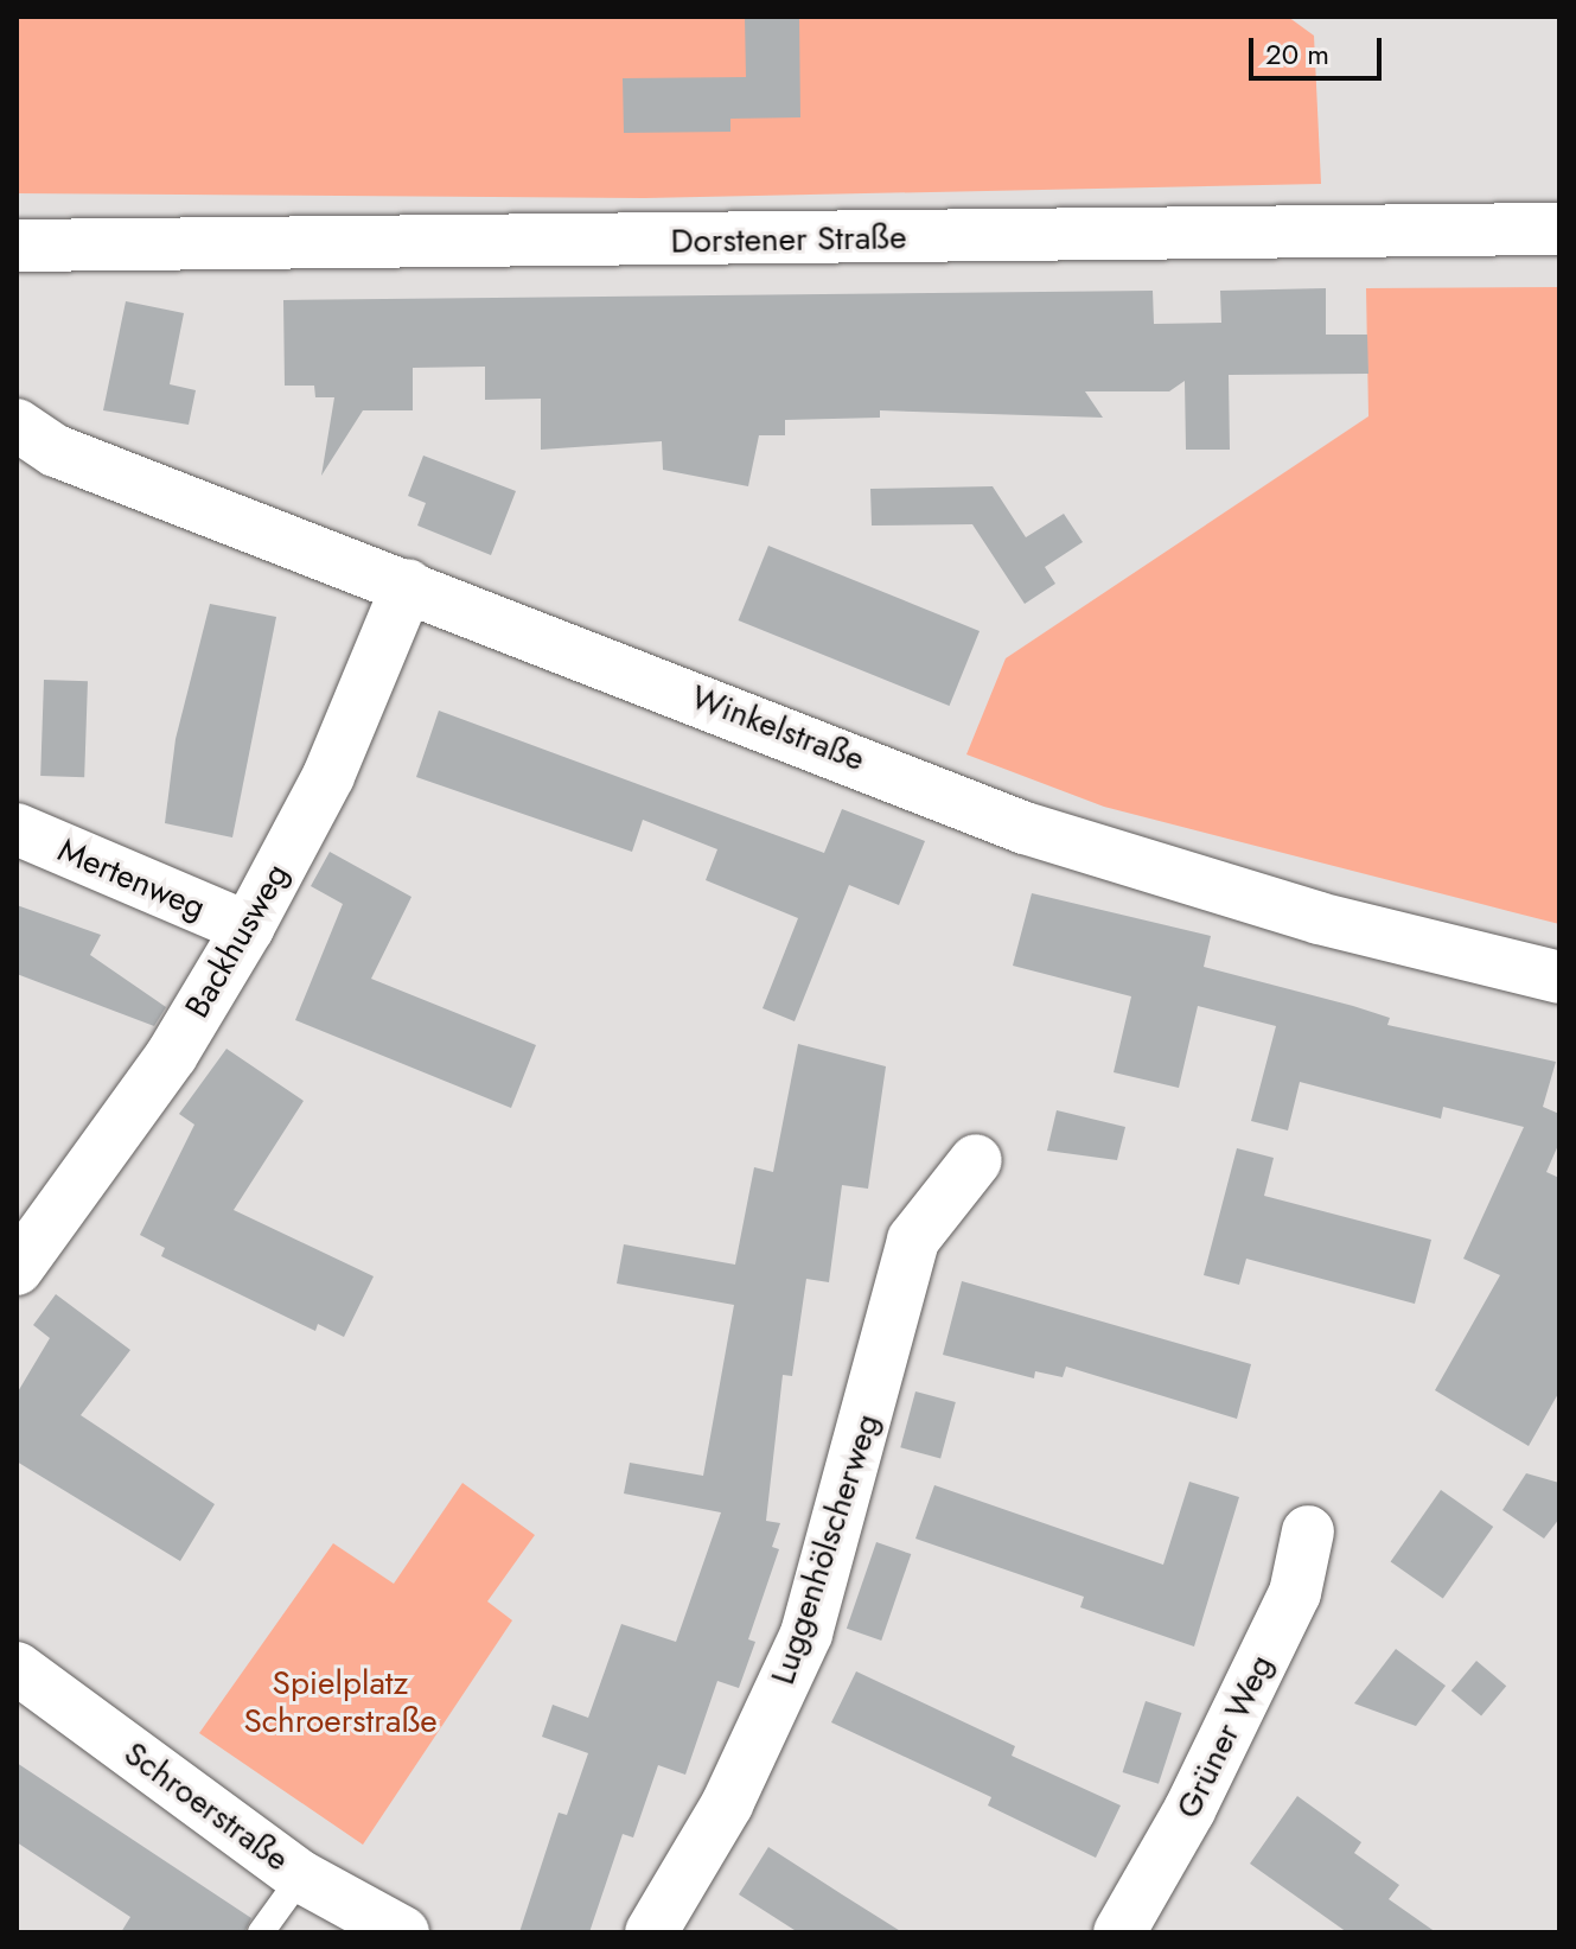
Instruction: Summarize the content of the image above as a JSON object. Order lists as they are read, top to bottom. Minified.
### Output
{"streets":{"street":["Dorstener Straße","Winkelstraße","Mertenweg","Backhusweg","Luggenhölscherweg","Grüner Weg","Schroerstraße"]},"crossings":[["Winkelstraße","Backhusweg"],["Mertenweg","Backhusweg"]],"parks":["Spielplatz Schroerstraße"],"scale_bar":"20 m"}
